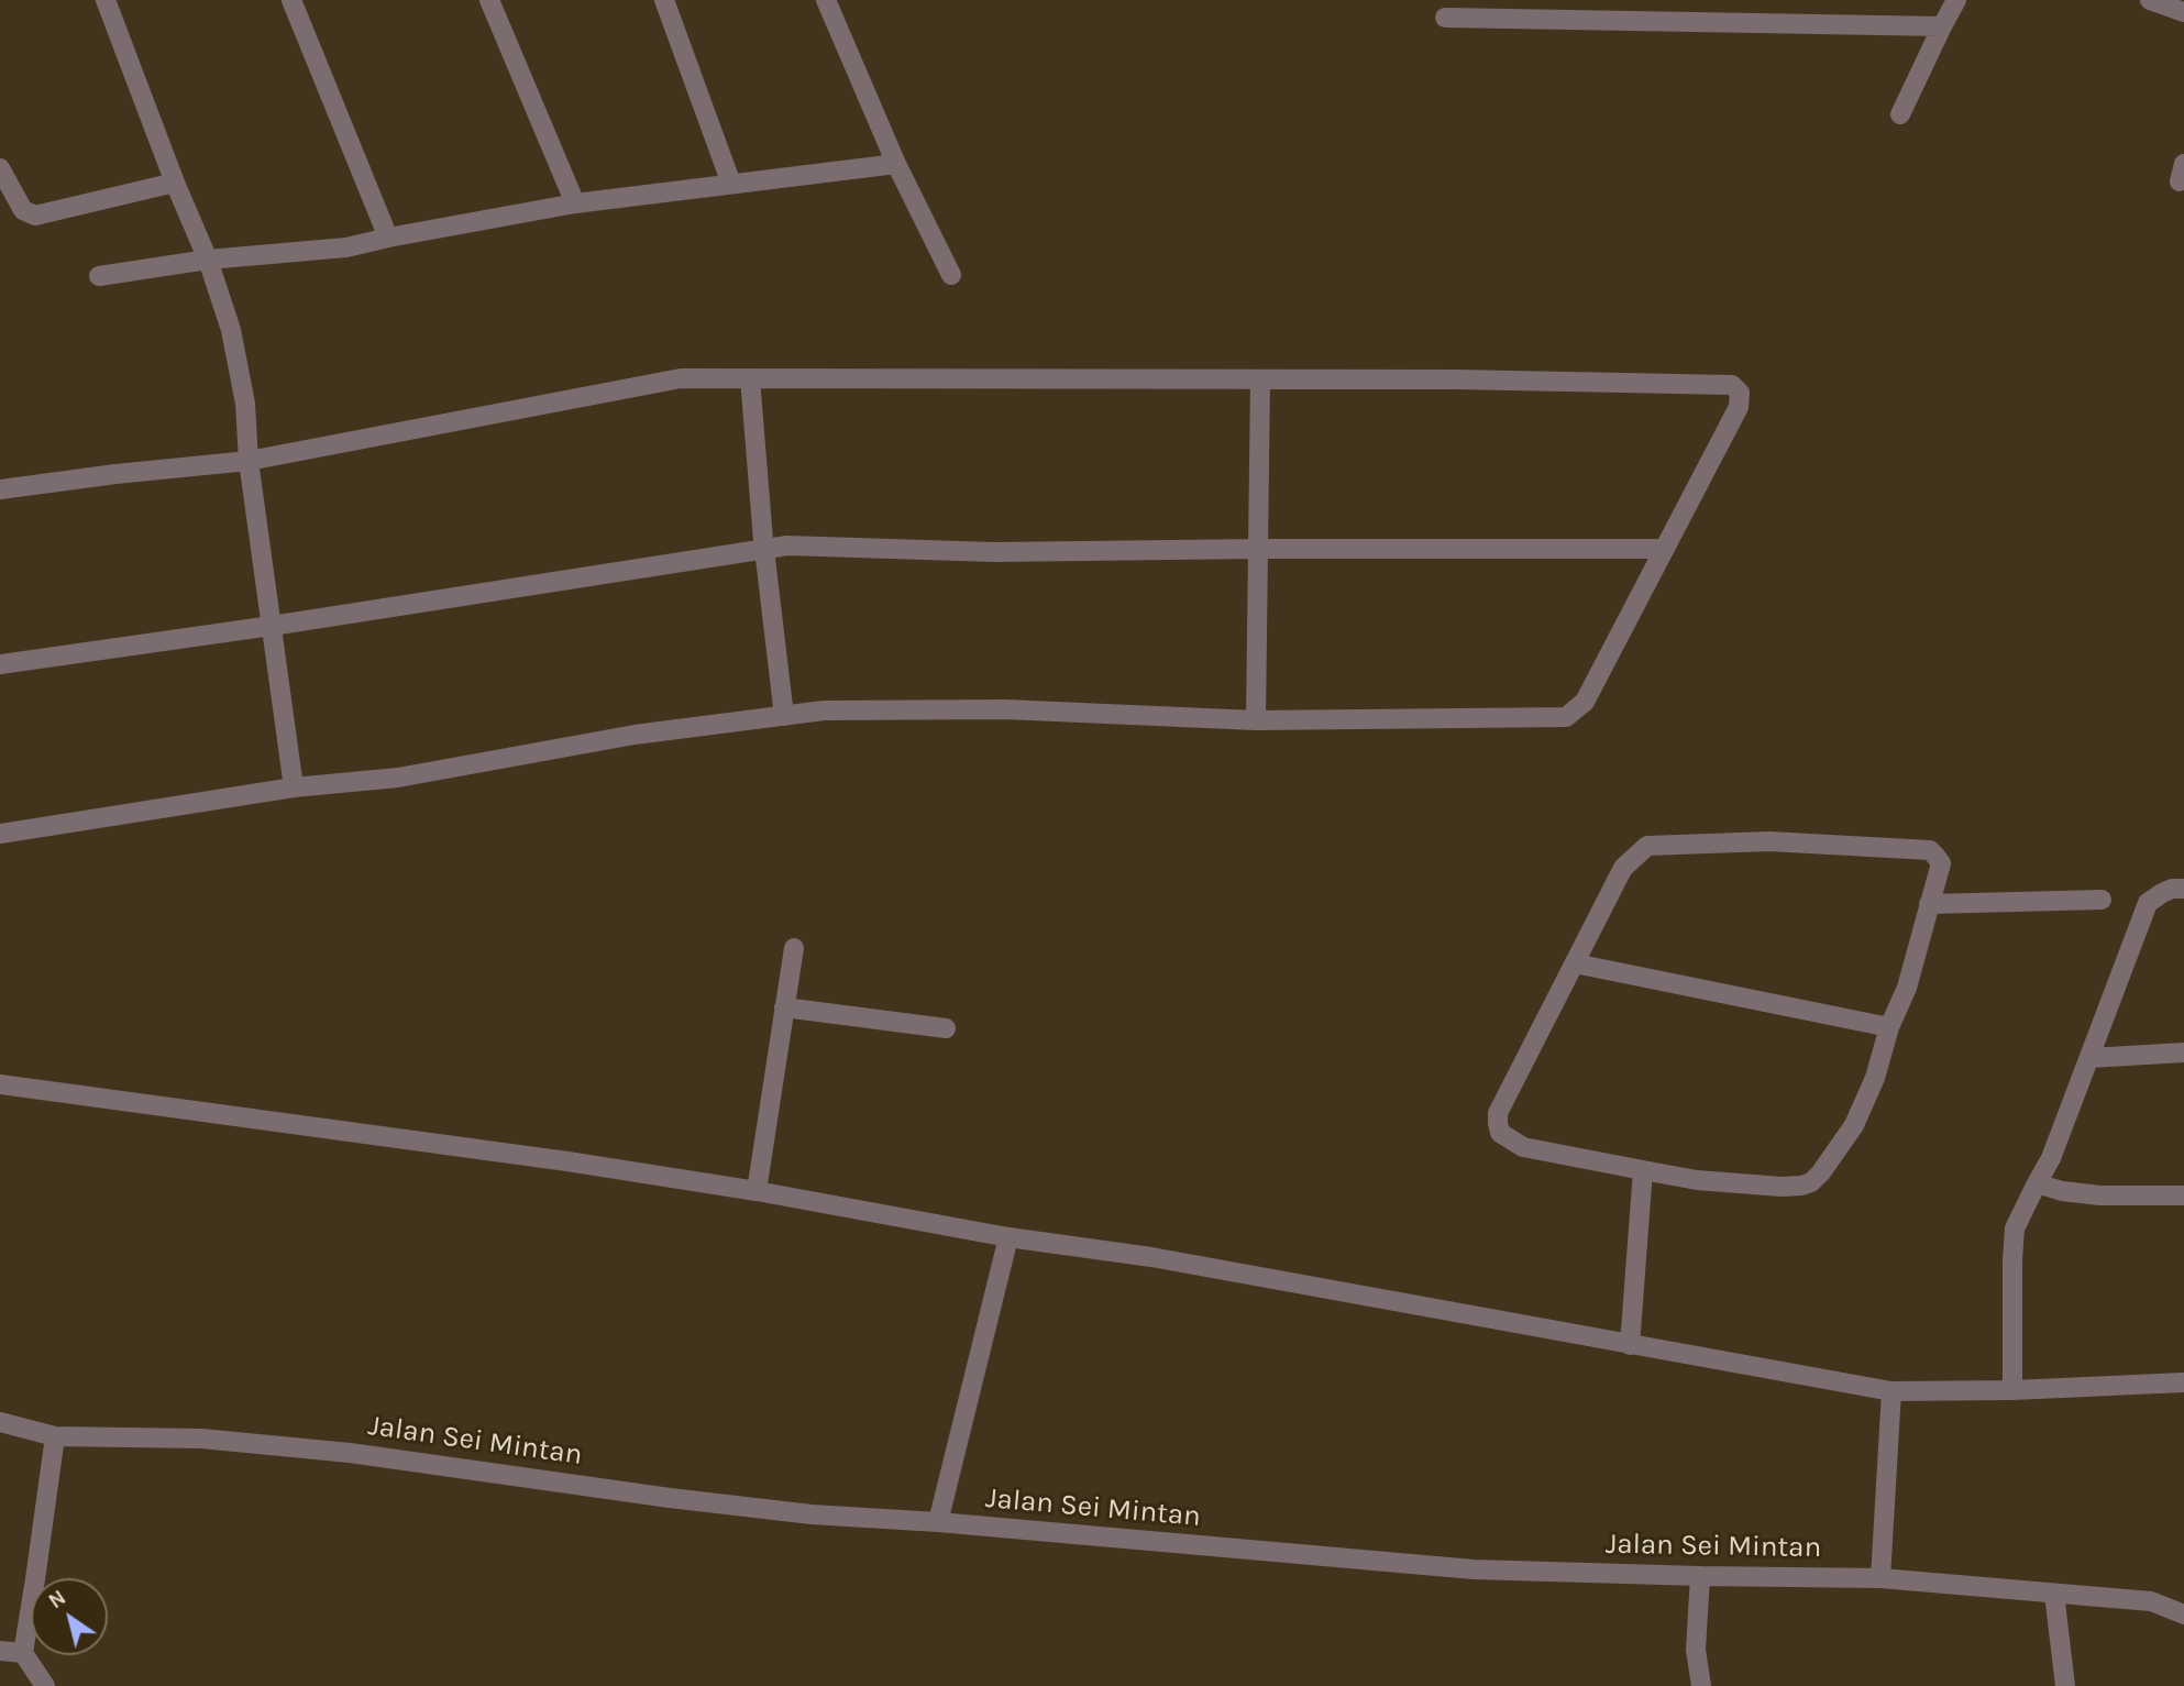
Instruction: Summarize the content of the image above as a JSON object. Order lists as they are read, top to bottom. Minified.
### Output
{"streets":{"street":["Jalan Sei Mintan"]},"north":"top left"}
